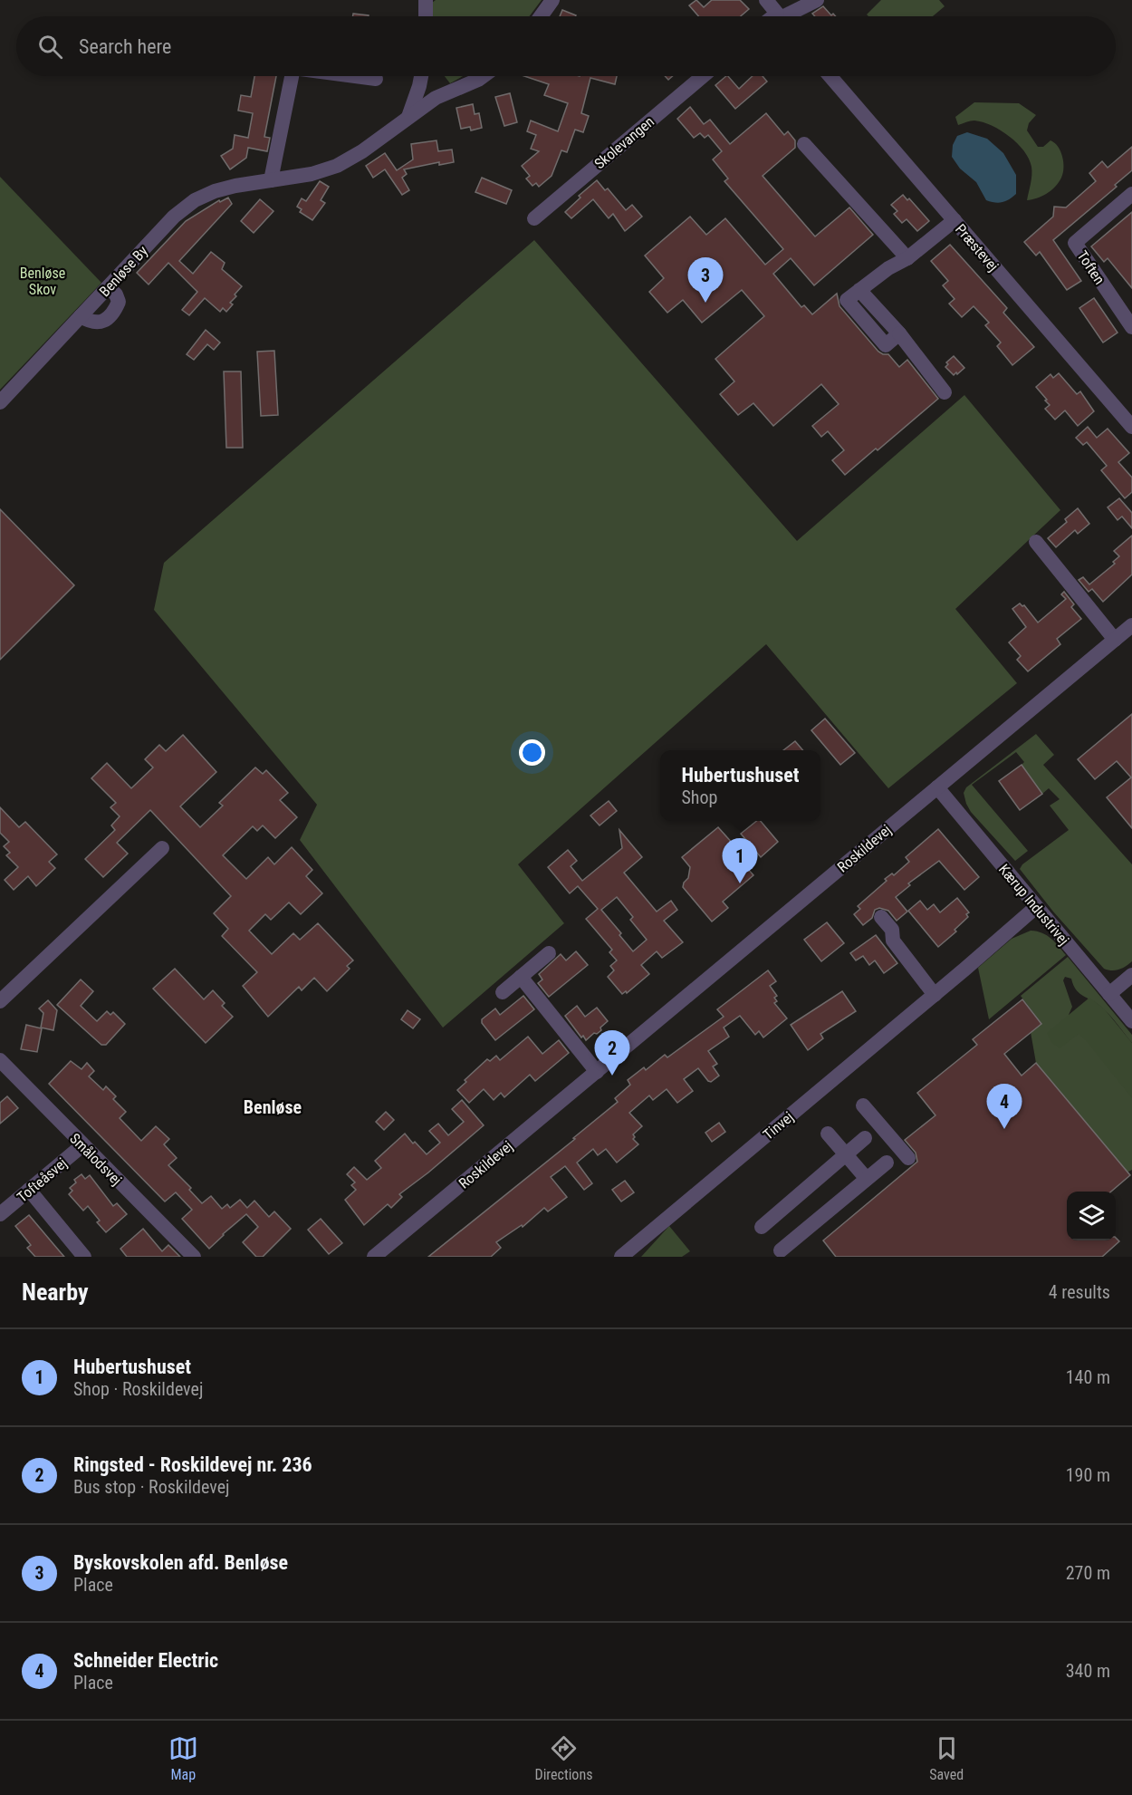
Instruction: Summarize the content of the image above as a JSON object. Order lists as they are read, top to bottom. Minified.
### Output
{"streets":{"street":["Skolevangen","Præstevej","Toften","Benløse By","Roskildevej","Kærup Industrivej","Tinvej","Smålodsvej","Tofteåsvej"]},"crossings":[["Roskildevej","Kærup Industrivej"],["Kærup Industrivej","Tinvej"],["Smålodsvej","Tofteåsvej"]],"districts":["Benløse"],"parks":["Benløse Skov"],"page":{"search":"Search here","pins":["3","1","2","4"],"popup":["Hubertushuset","Shop"],"heading":["Nearby","4 results"],"list":[{"mark":"1","name":"Hubertushuset","note":"Shop · Roskildevej","value":"140 m"},{"mark":"2","name":"Ringsted - Roskildevej nr. 236","note":"Bus stop · Roskildevej","value":"190 m"},{"mark":"3","name":"Byskovskolen afd. Benløse","note":"Place","value":"270 m"},{"mark":"4","name":"Schneider Electric","note":"Place","value":"340 m"}],"nav":["Map","Directions","Saved"]}}
